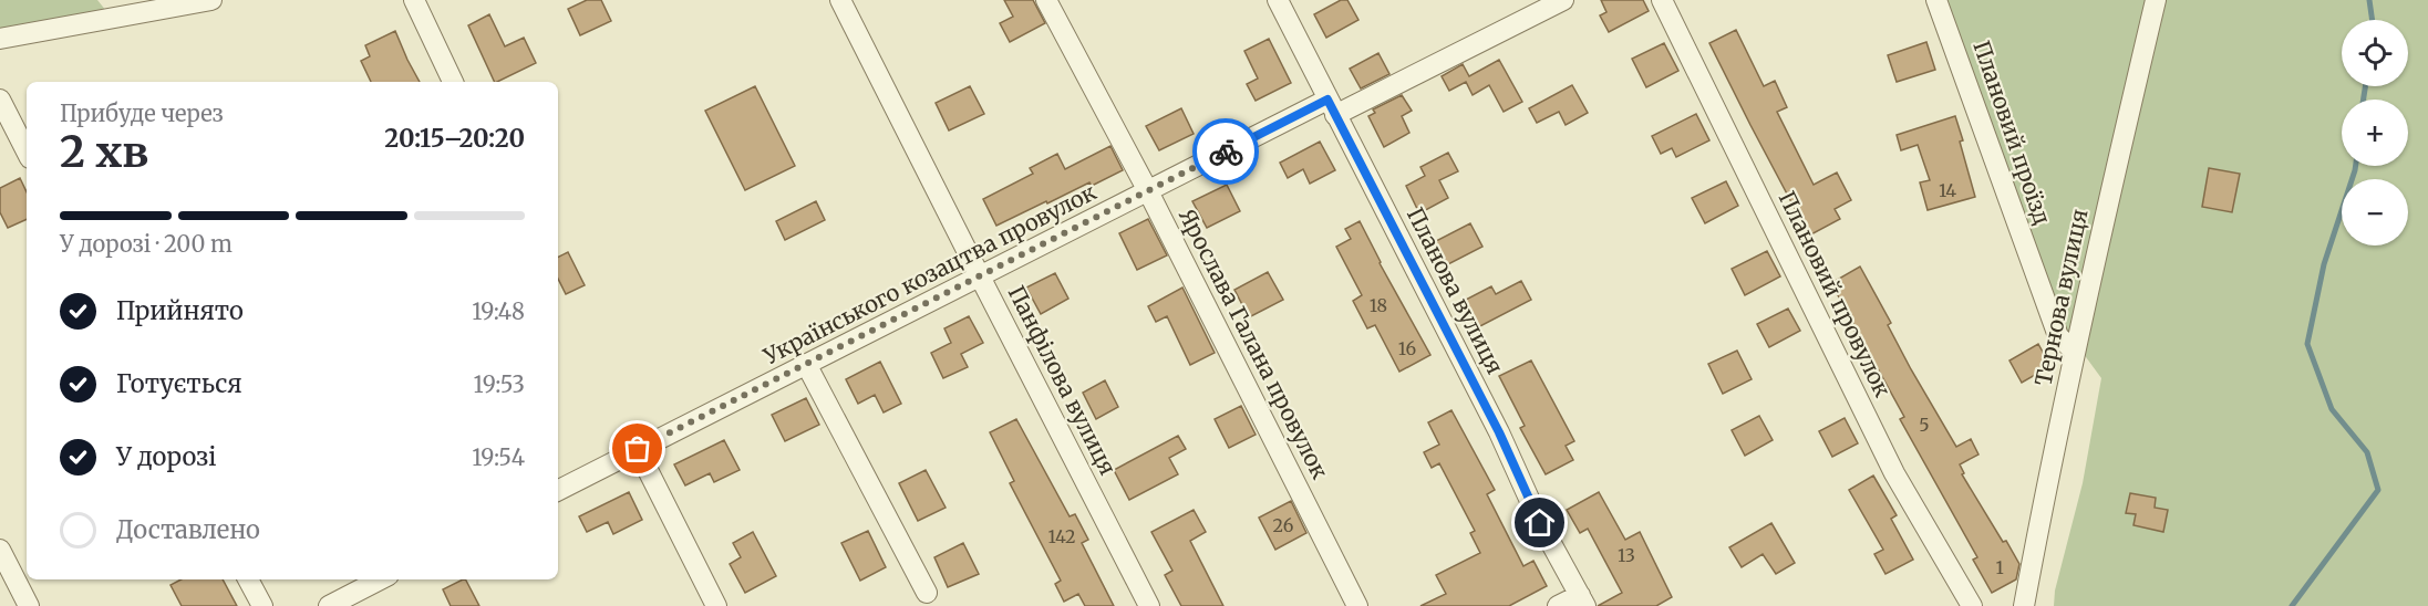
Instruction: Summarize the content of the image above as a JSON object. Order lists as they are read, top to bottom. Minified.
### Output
{"streets":{"street":["Плановий проїзд","Українського козацтва провулок","Планова вулиця","Плановий провулок","Тернова вулиця","Ярослава Галана провулок","Панфілова вулиця"]},"crossings":[["Плановий проїзд","Тернова вулиця"],["Українського козацтва провулок","Планова вулиця"],["Українського козацтва провулок","Ярослава Галана провулок"],["Українського козацтва провулок","Панфілова вулиця"]],"house_numbers":["14","18","16","5","26","142","13","1"],"page":{"map_buttons":["+","−"],"heading":["2 хв","Прибуде через","20:15–20:20"],"bar":"У дорозі · 200 m","list":[["Прийнято","19:48"],["Готується","19:53"],["У дорозі","19:54"],"Доставлено"]}}
